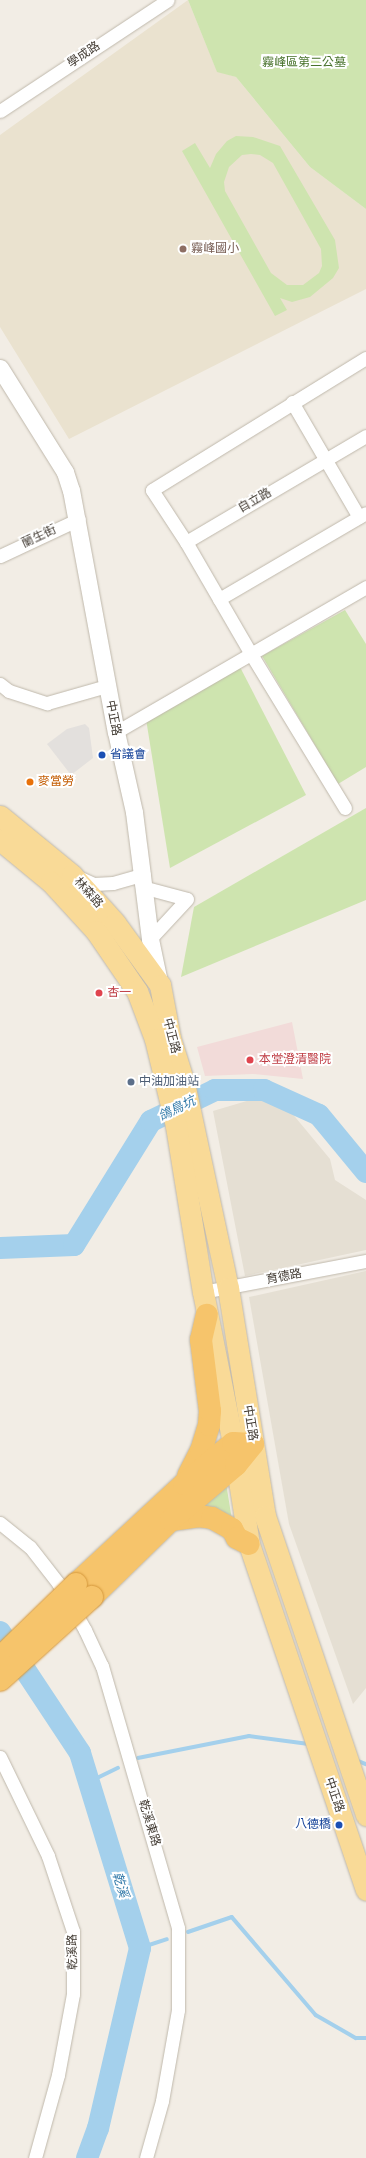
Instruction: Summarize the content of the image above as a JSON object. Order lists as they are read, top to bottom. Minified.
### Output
{"streets":{"main road":["中正路","林森路"],"street":["學成路","自立路","蘭生街","育德路","乾溪東路","乾溪路"]},"crossings":[["蘭生街","中正路"],["中正路","林森路"],["中正路","育德路"]],"water":["鴿鳥坑","乾溪"],"parks":["霧峰區第二公墓"],"places":["霧峰國小","省議會","麥當勞","杏一","本堂澄清醫院","中油加油站","八德橋"]}
